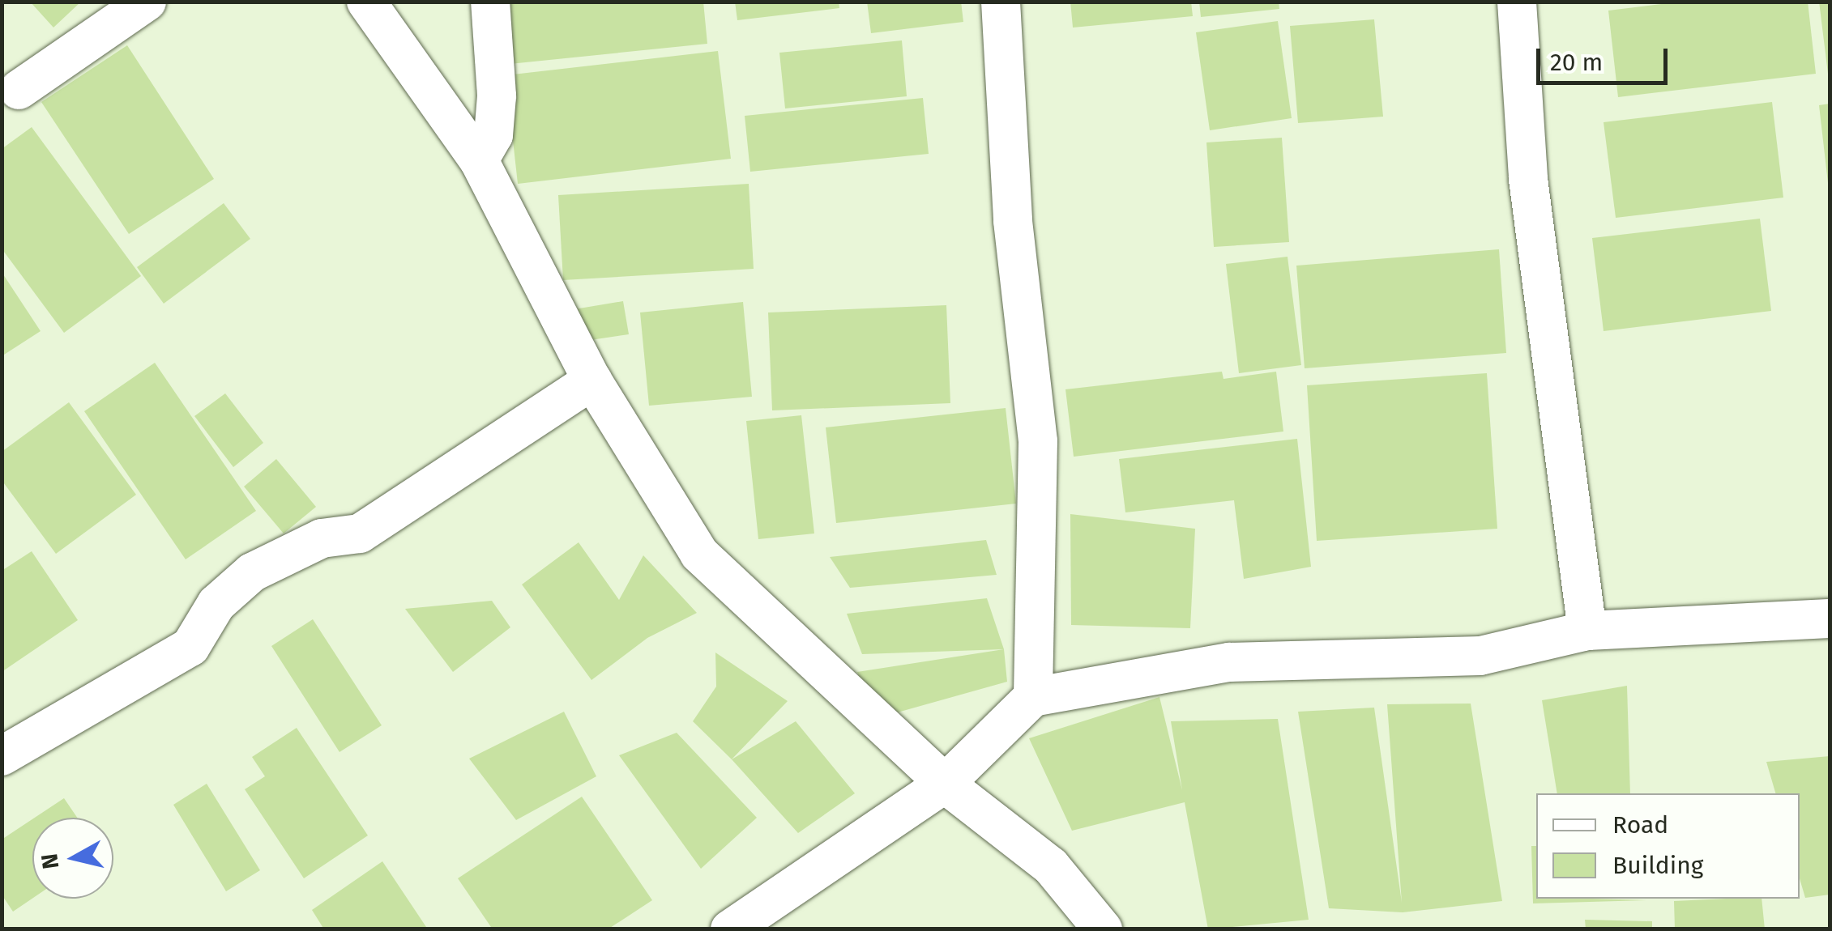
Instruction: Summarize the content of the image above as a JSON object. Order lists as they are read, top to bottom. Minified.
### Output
{"legend":["Road","Building"],"scale_bar":"20 m","north":"left"}
